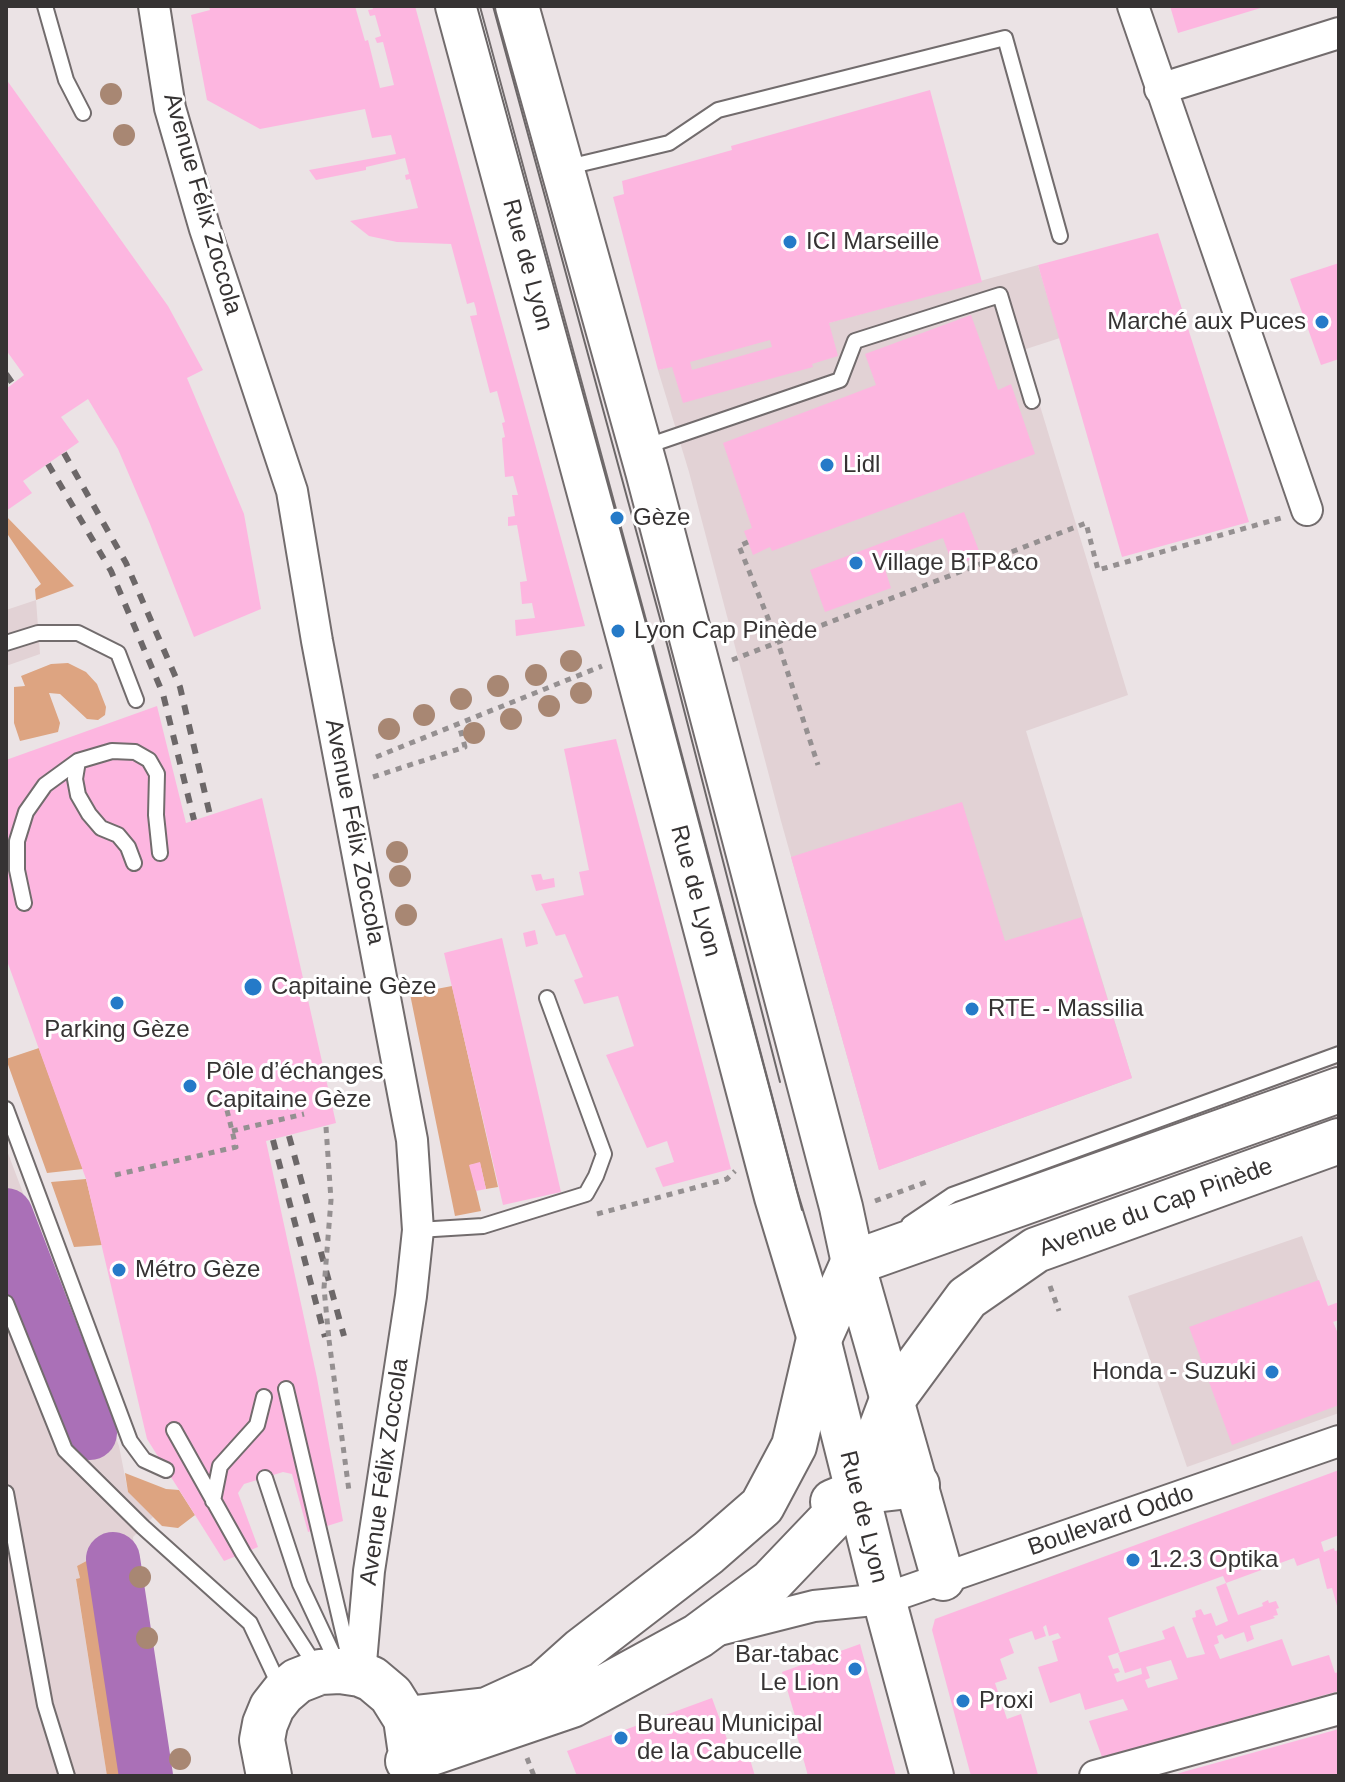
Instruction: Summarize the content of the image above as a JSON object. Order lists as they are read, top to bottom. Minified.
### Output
{"streets":{"main road":["Avenue du Cap Pinède"],"street":["Avenue Félix Zoccola","Rue de Lyon","Boulevard Oddo"]},"crossings":[["Rue de Lyon","Avenue du Cap Pinède"],["Rue de Lyon","Boulevard Oddo"]],"places":["ICI Marseille","Marché aux Puces","Lidl","Gèze","Village BTP&co","Lyon Cap Pinède","Capitaine Gèze","Parking Gèze","RTE - Massilia","Pôle d’échanges Capitaine Gèze","Métro Gèze","Honda - Suzuki","1.2.3 Optika","Bar-tabac Le Lion","Proxi","Bureau Municipal de la Cabucelle"]}
